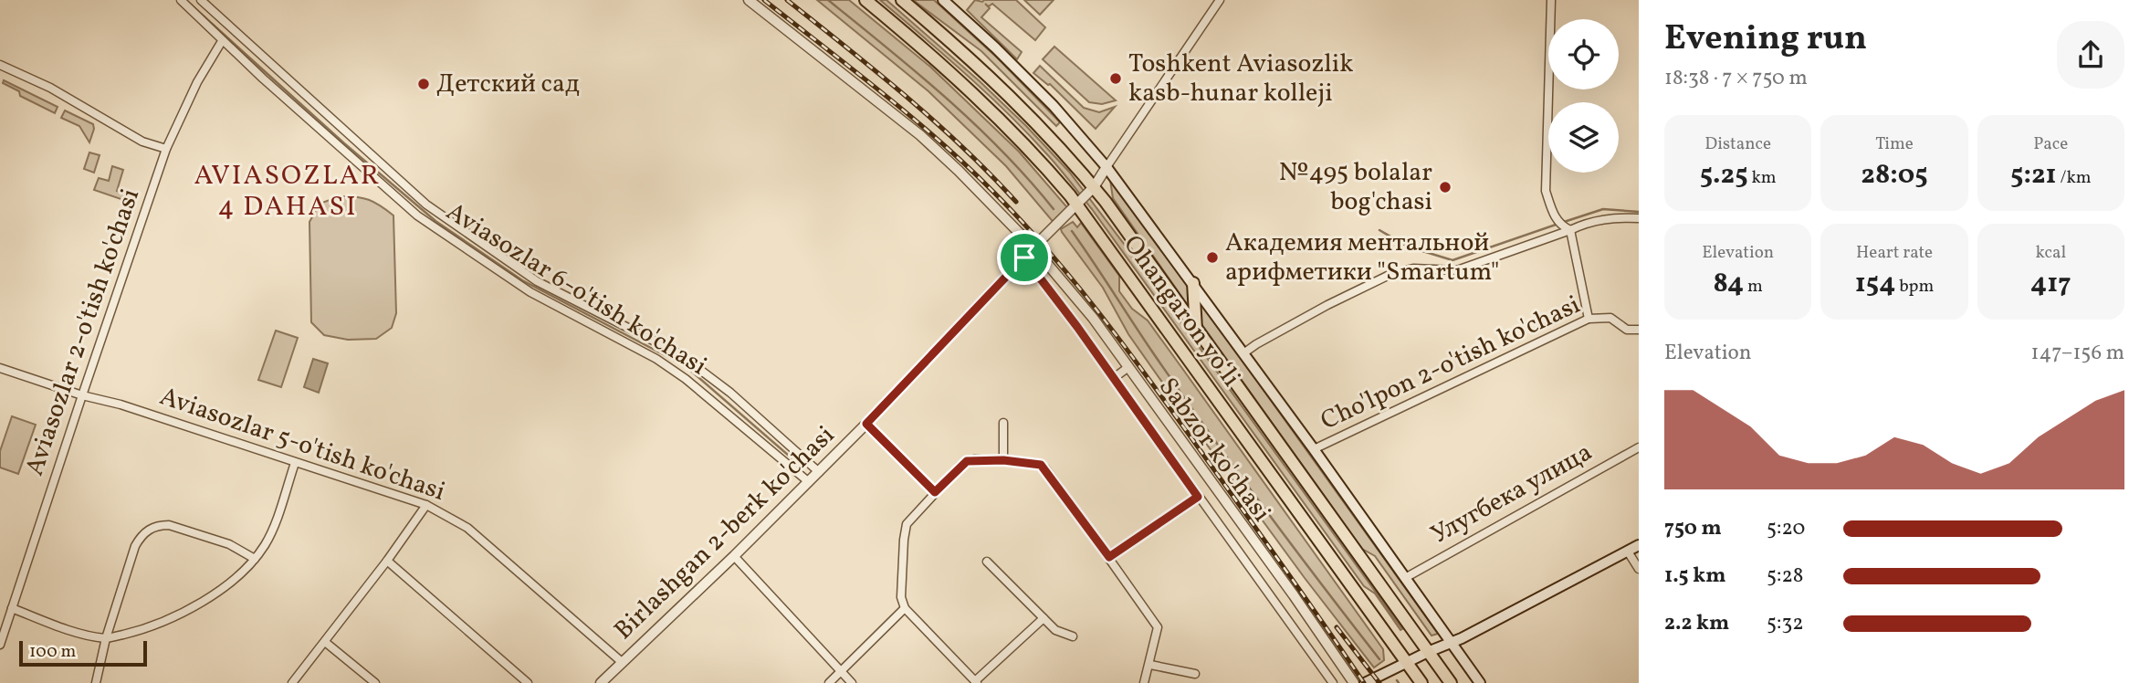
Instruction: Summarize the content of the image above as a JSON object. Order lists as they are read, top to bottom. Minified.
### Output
{"streets":{"highway":["Ohangaron yoʻli"],"street":["Aviasozlar 6-o'tish ko'chasi","Aviasozlar 2-o'tish ko'chasi","Cho'lpon 2-o'tish ko'chasi","Aviasozlar 5-o'tish ko'chasi","Sabzor ko'chasi","Улугбека улица","Birlashgan 2-berk ko'chasi"]},"crossings":[["Aviasozlar 6-o'tish ko'chasi","Aviasozlar 2-o'tish ko'chasi"],["Aviasozlar 6-o'tish ko'chasi","Birlashgan 2-berk ko'chasi"],["Ohangaron yoʻli","Cho'lpon 2-o'tish ko'chasi"],["Ohangaron yoʻli","Улугбека улица"],["Ohangaron yoʻli","Birlashgan 2-berk ko'chasi"],["Aviasozlar 2-o'tish ko'chasi","Aviasozlar 5-o'tish ko'chasi"],["Aviasozlar 5-o'tish ko'chasi","Birlashgan 2-berk ko'chasi"],["Sabzor ko'chasi","Birlashgan 2-berk ko'chasi"]],"districts":["AVIASOZLAR 4 DAHASI"],"places":["Toshkent Aviasozlik kasb-hunar kolleji","Детский сад","№495 bolalar bog'chasi","Академия ментальной арифметики \"Smartum\""],"scale_bar":"100 m","page":{"heading":["Evening run","18:38 · 7 × 750 m"],"stats":[["Distance","5.25 km"],["Time","28:05"],["Pace","5:21 /km"],["Elevation","84 m"],["Heart rate","154 bpm"],["kcal","417"]],"chart":["Elevation","147–156 m"],"list":[{"name":"750 m","note":"5:20"},{"name":"1.5 km","note":"5:28"},{"name":"2.2 km","note":"5:32"}],"scale":"100 m"}}
